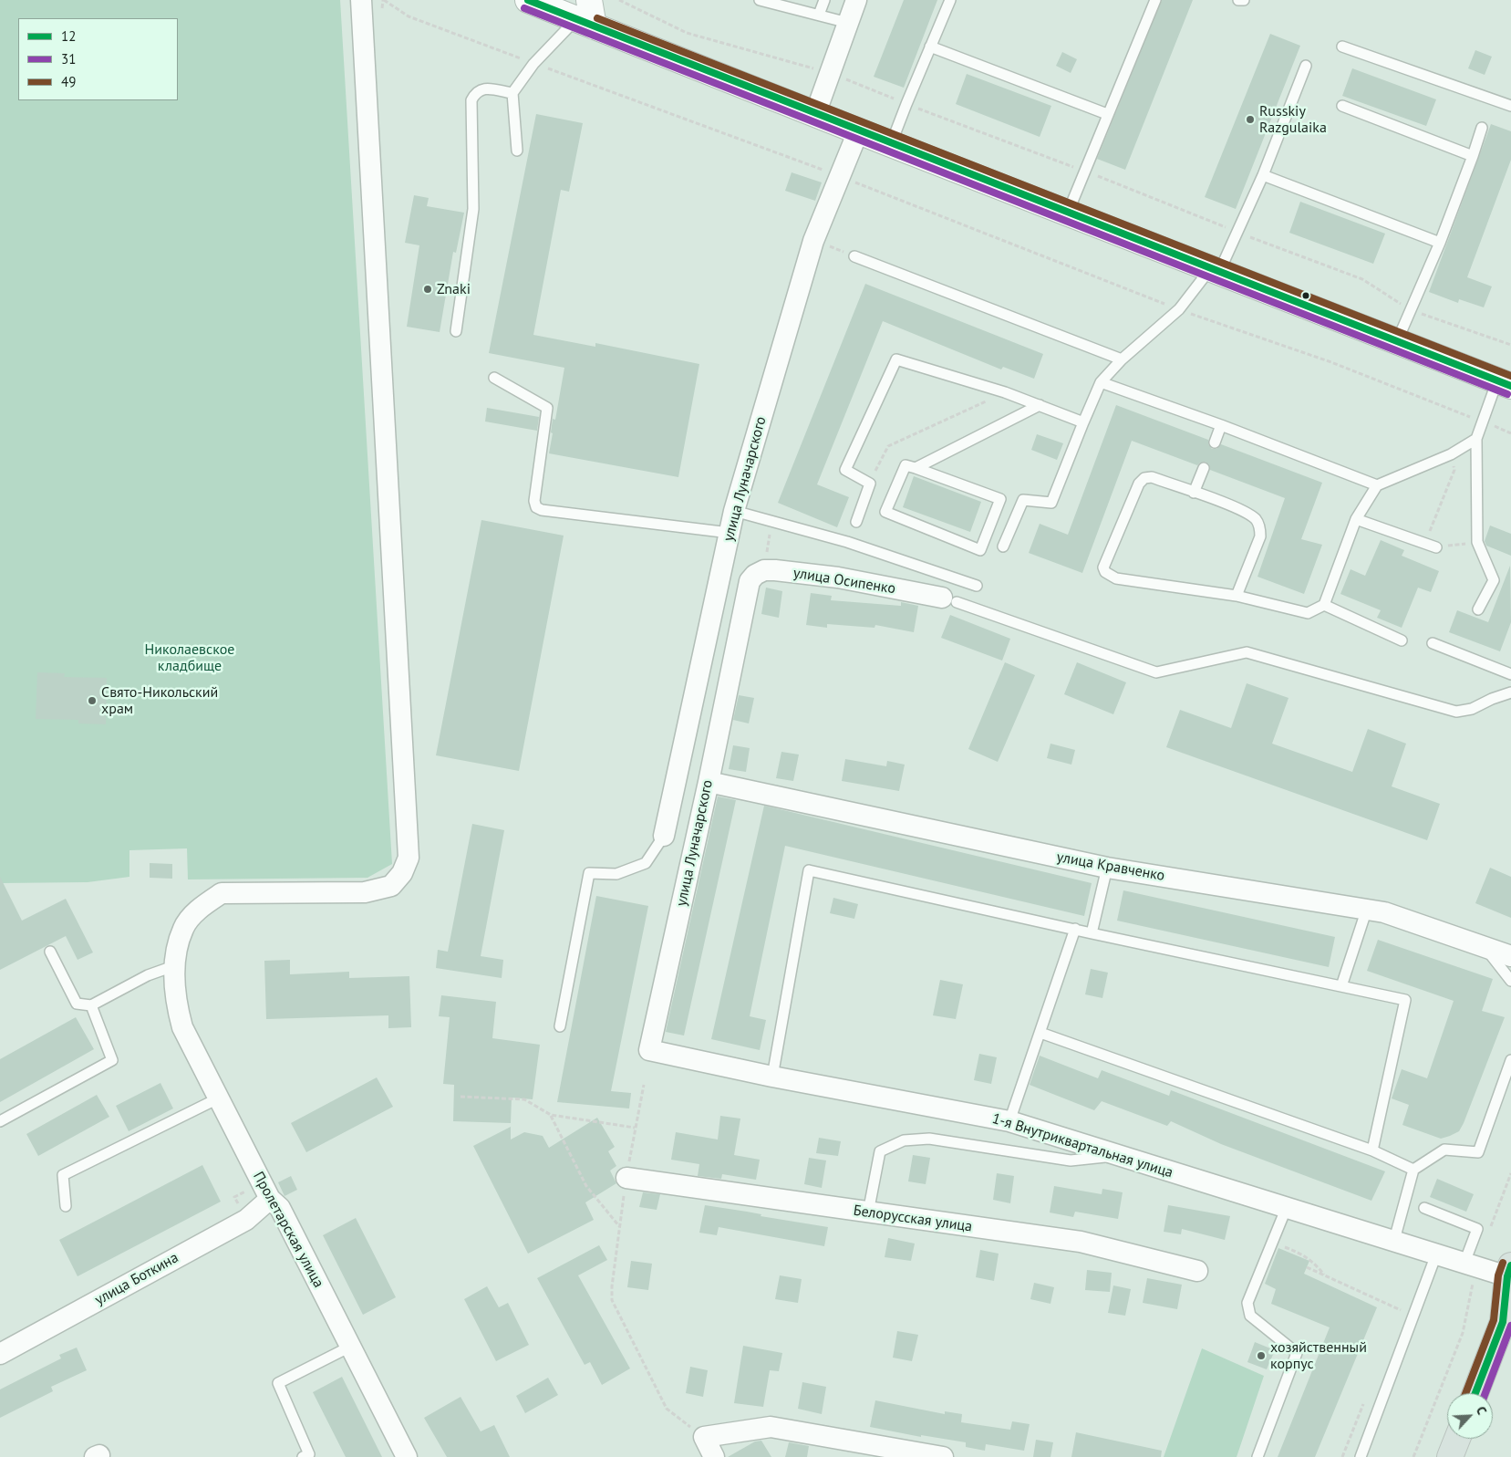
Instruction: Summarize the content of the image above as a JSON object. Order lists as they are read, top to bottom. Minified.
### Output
{"streets":{"street":["улица Луначарского","улица Осипенко","улица Кравченко","1-я Внутриквартальная улица","Белорусская улица","Пролетарская улица","улица Боткина"]},"crossings":[["улица Луначарского","улица Осипенко"],["улица Луначарского","улица Кравченко"],["улица Луначарского","1-я Внутриквартальная улица"],["Пролетарская улица","улица Боткина"]],"parks":["Николаевское кладбище"],"places":["Russkiy Razgulaika","Znaki","Свято-Никольский храм","хозяйственный корпус"],"lines":["transit line 12","transit line 31","transit line 49"],"legend":["12","31","49"],"north":"top right"}
